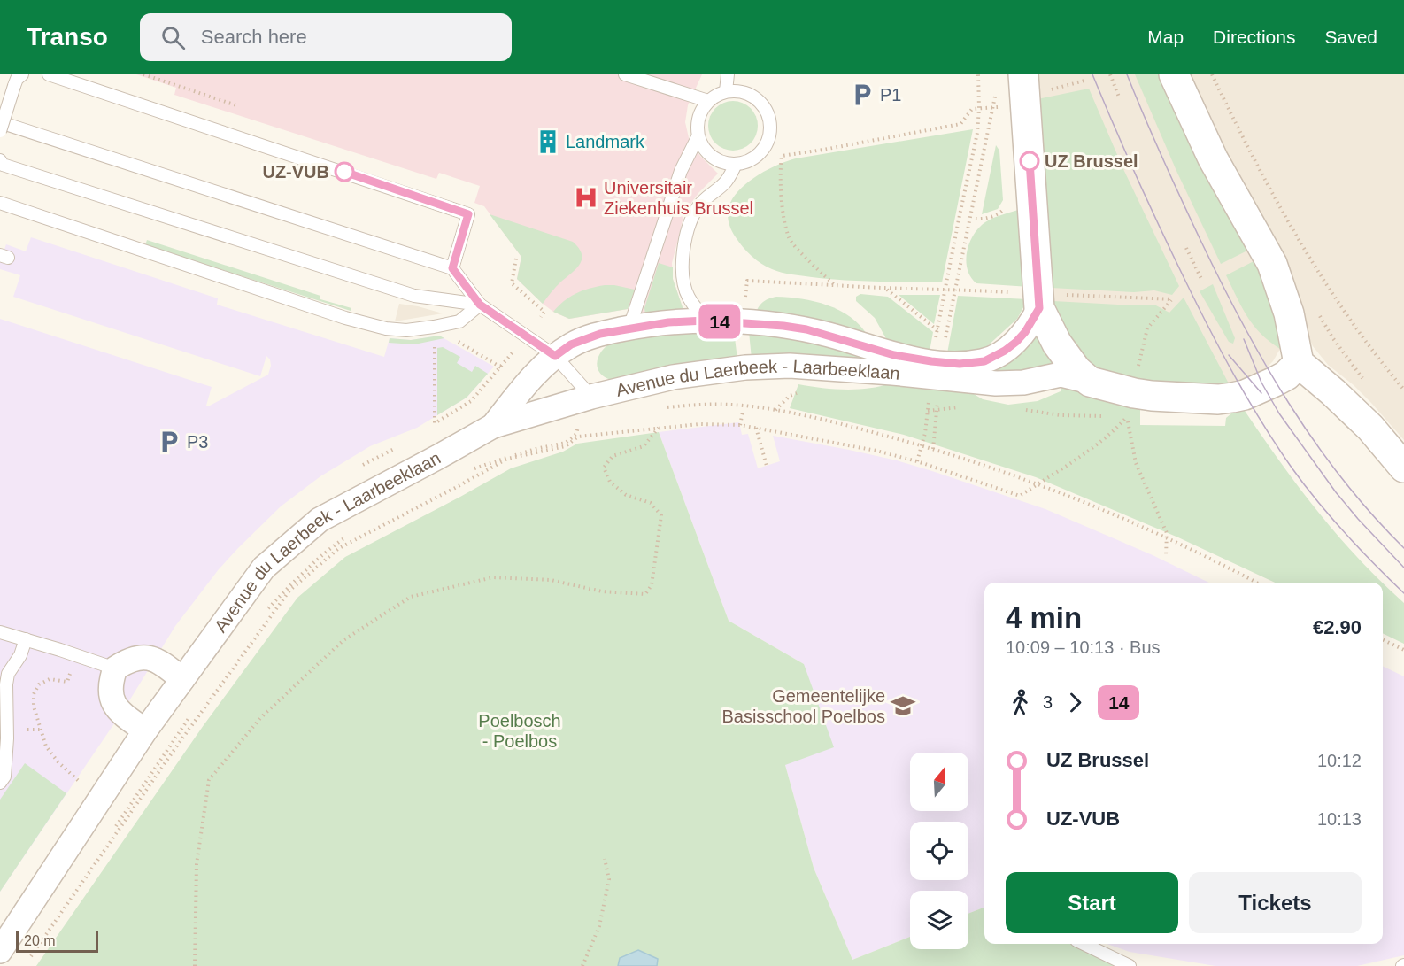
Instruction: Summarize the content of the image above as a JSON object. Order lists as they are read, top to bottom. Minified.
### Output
{"streets":{"street":["Avenue du Laerbeek - Laarbeeklaan"]},"parks":["Poelbosch - Poelbos"],"places":{"parking":["P1","P3"],"building":["Landmark"],"other":["UZ Brussel","UZ-VUB"],"hospital":["Universitair Ziekenhuis Brussel"],"school or university":["Gemeentelijke Basisschool Poelbos"]},"lines":["bus line 14"],"scale_bar":"20 m","north":"top","page":{"header":"Transo","search":"Search here","nav":["Map","Directions","Saved"],"on_map":"14","heading":["4 min","10:09 – 10:13 · Bus","€2.90"],"legs":["3","14"],"list":[{"name":"UZ Brussel","value":"10:12"},{"name":"UZ-VUB","value":"10:13"}],"buttons":["Start","Tickets"],"scale":"20 m"}}
